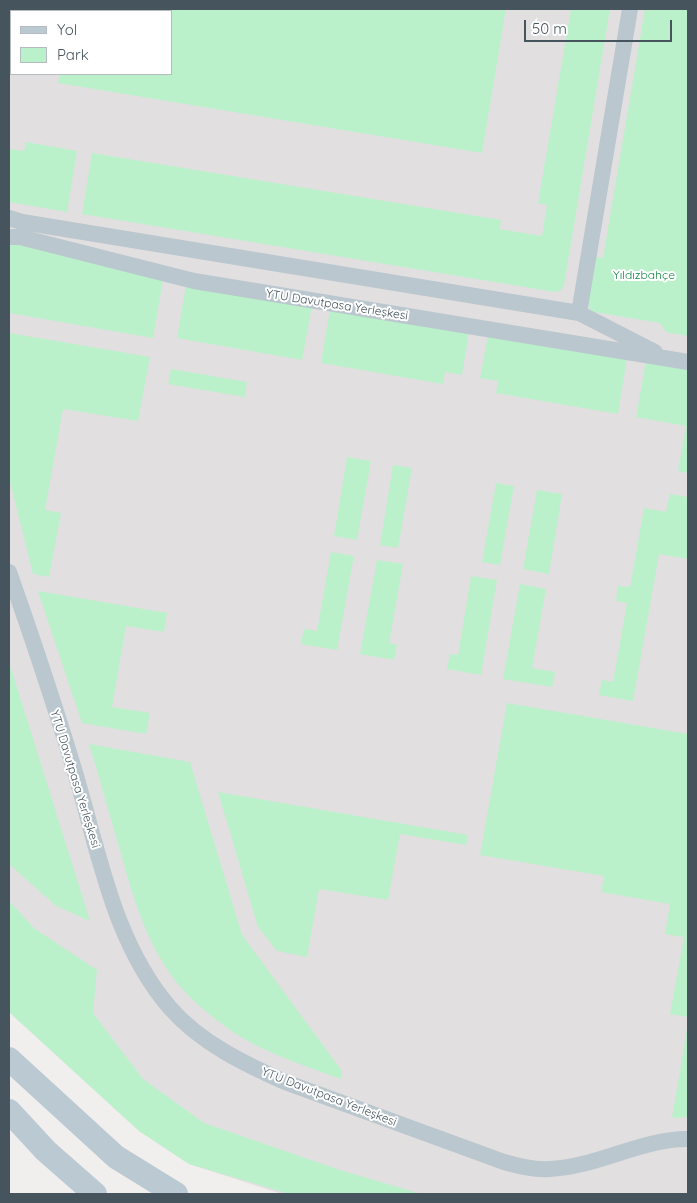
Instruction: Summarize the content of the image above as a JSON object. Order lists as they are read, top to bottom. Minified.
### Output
{"streets":{"street":["YTU Davutpasa Yerleşkesi"]},"parks":["Yıldızbahçe"],"legend":["Yol","Park"],"scale_bar":"50 m"}
